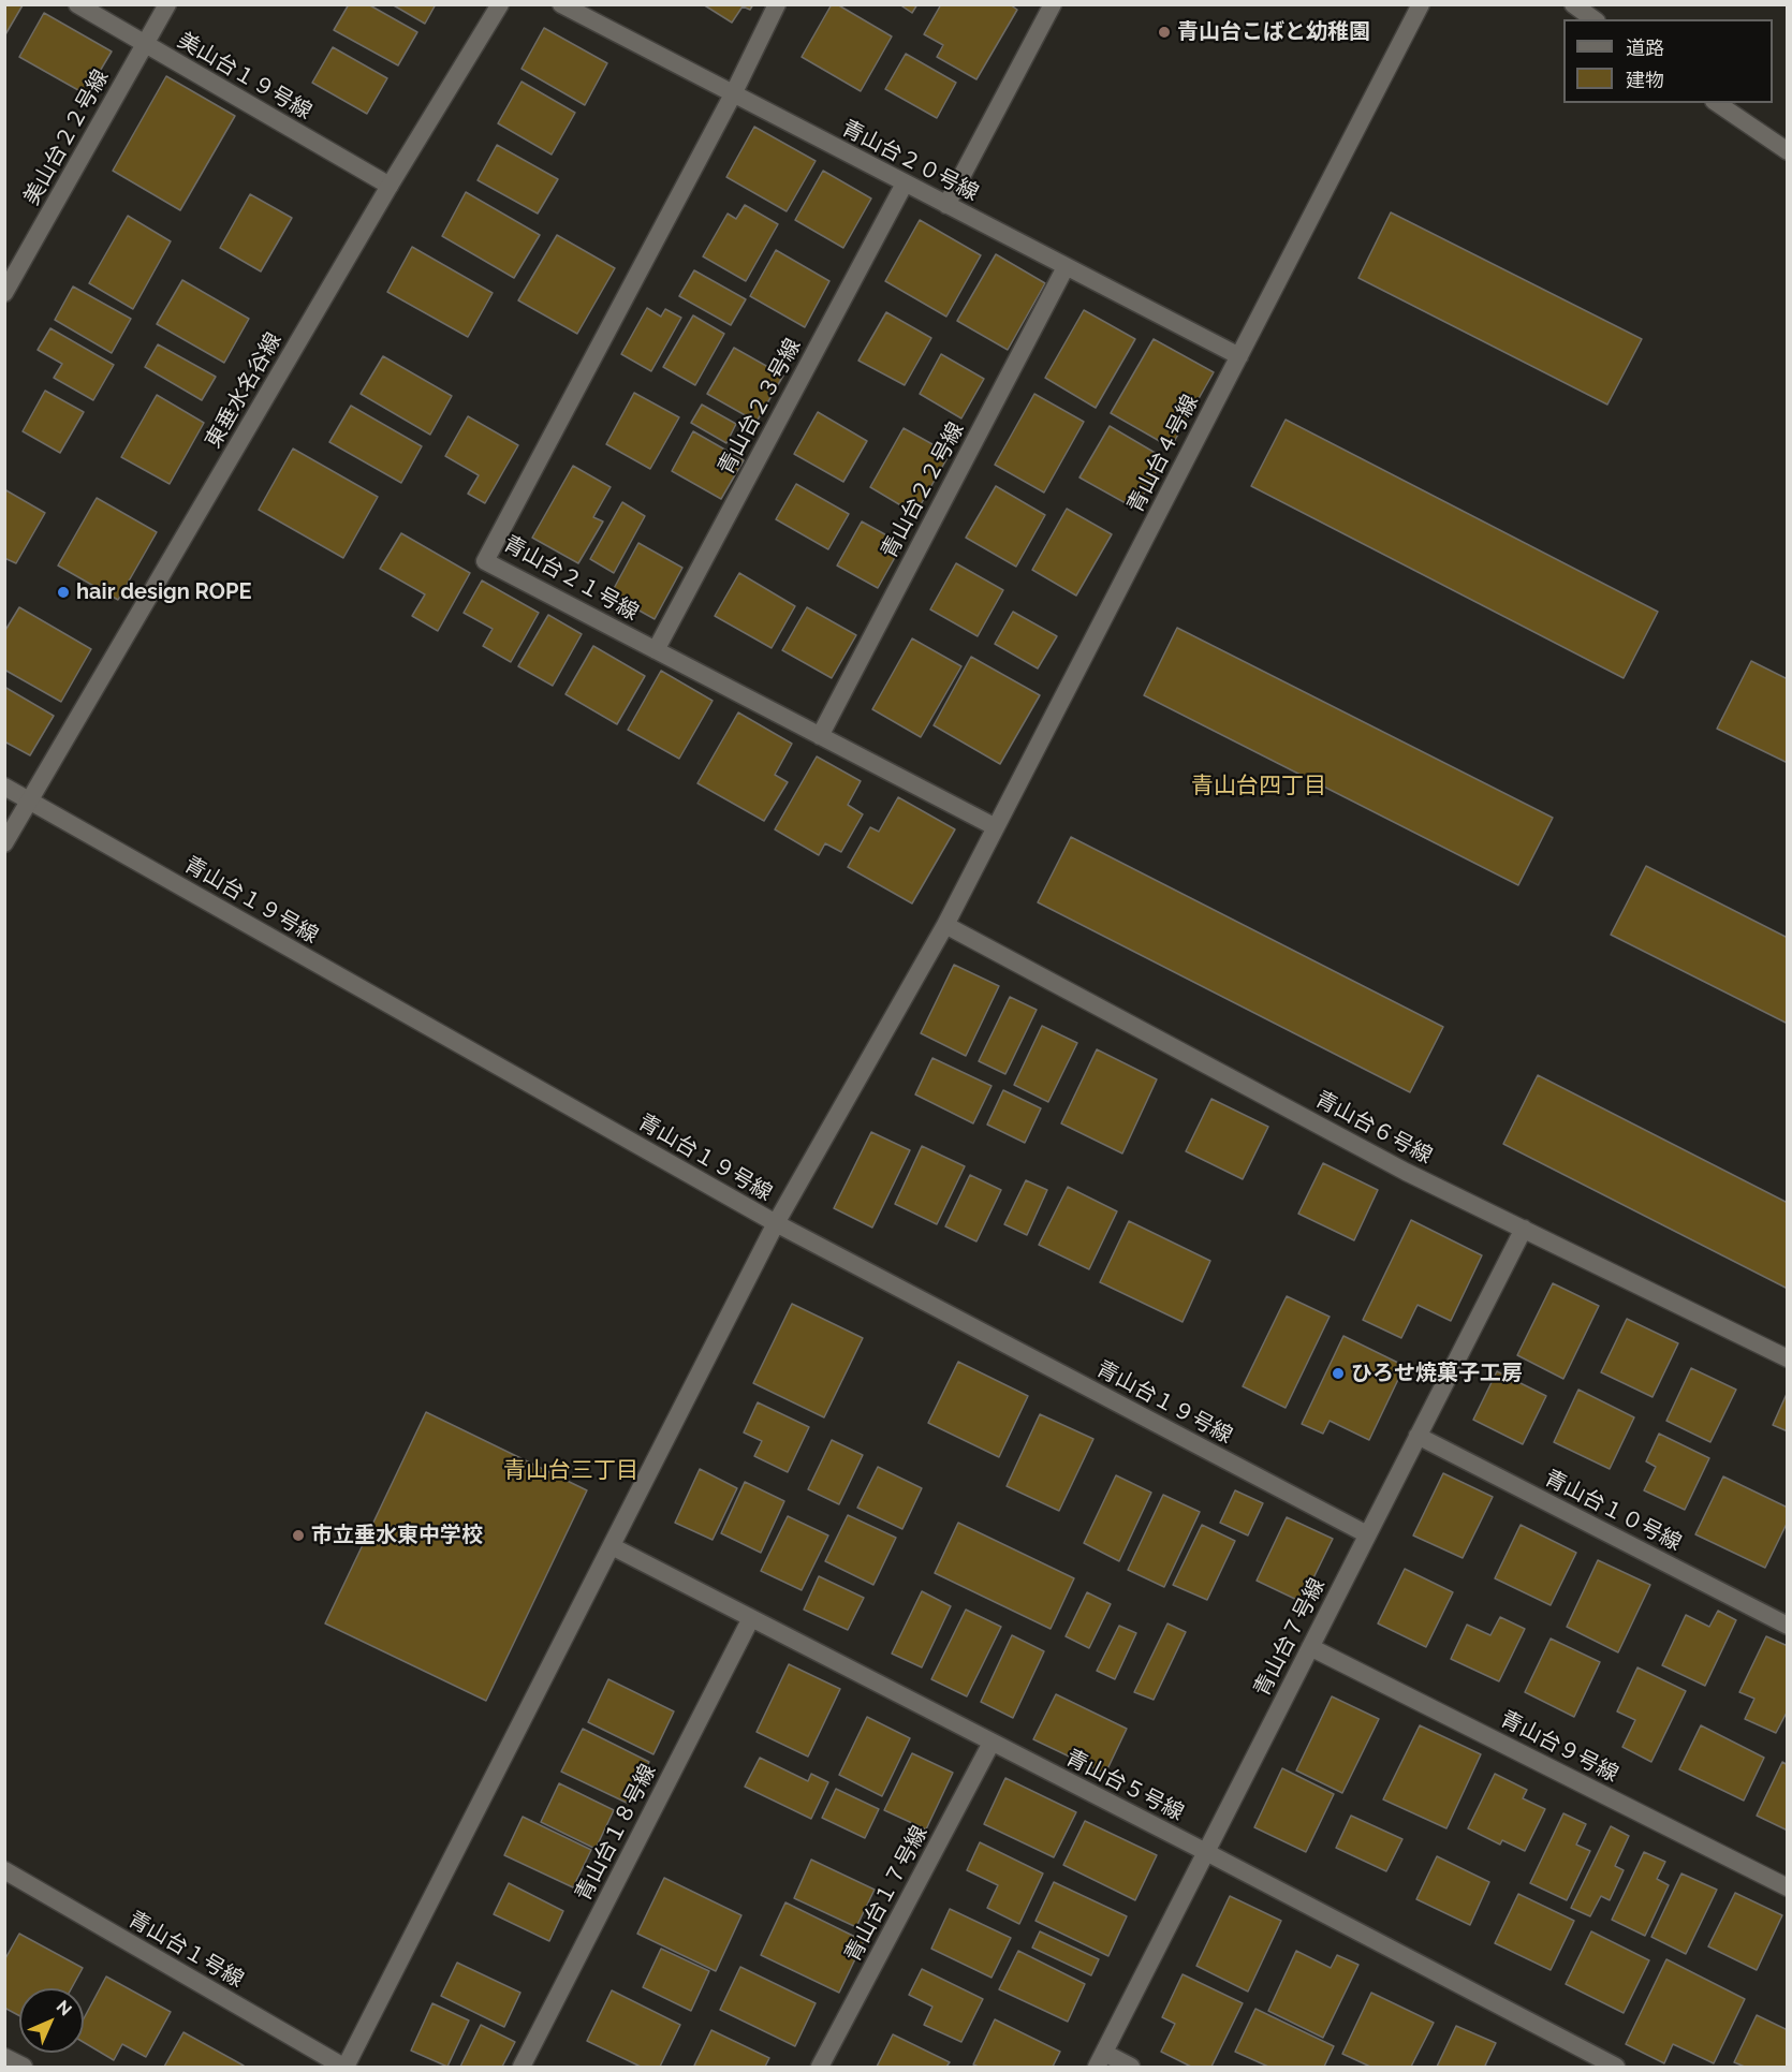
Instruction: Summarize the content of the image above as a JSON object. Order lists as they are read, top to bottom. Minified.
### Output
{"streets":{"street":["美山台１９号線","美山台２２号線","青山台２０号線","東垂水名谷線","青山台２３号線","青山台４号線","青山台２２号線","青山台２１号線","青山台１９号線","青山台６号線","青山台１０号線","青山台７号線","青山台９号線","青山台５号線","青山台１８号線","青山台１７号線","青山台１号線"]},"crossings":[["美山台１９号線","美山台２２号線"],["美山台１９号線","東垂水名谷線"],["青山台２０号線","青山台２３号線"],["青山台２０号線","青山台４号線"],["青山台２０号線","青山台２２号線"],["青山台２０号線","青山台２１号線"],["東垂水名谷線","青山台１９号線"],["青山台２３号線","青山台２１号線"],["青山台４号線","青山台２１号線"],["青山台４号線","青山台１９号線"],["青山台４号線","青山台６号線"],["青山台４号線","青山台５号線"],["青山台４号線","青山台１号線"],["青山台２２号線","青山台２１号線"],["青山台１９号線","青山台７号線"],["青山台６号線","青山台７号線"],["青山台１０号線","青山台７号線"],["青山台７号線","青山台９号線"],["青山台７号線","青山台５号線"],["青山台５号線","青山台１８号線"],["青山台５号線","青山台１７号線"]],"districts":["青山台四丁目","青山台三丁目"],"places":["青山台こばと幼稚園","hair design ROPE","ひろせ焼菓子工房","市立垂水東中学校"],"legend":["道路","建物"],"north":"top right"}
